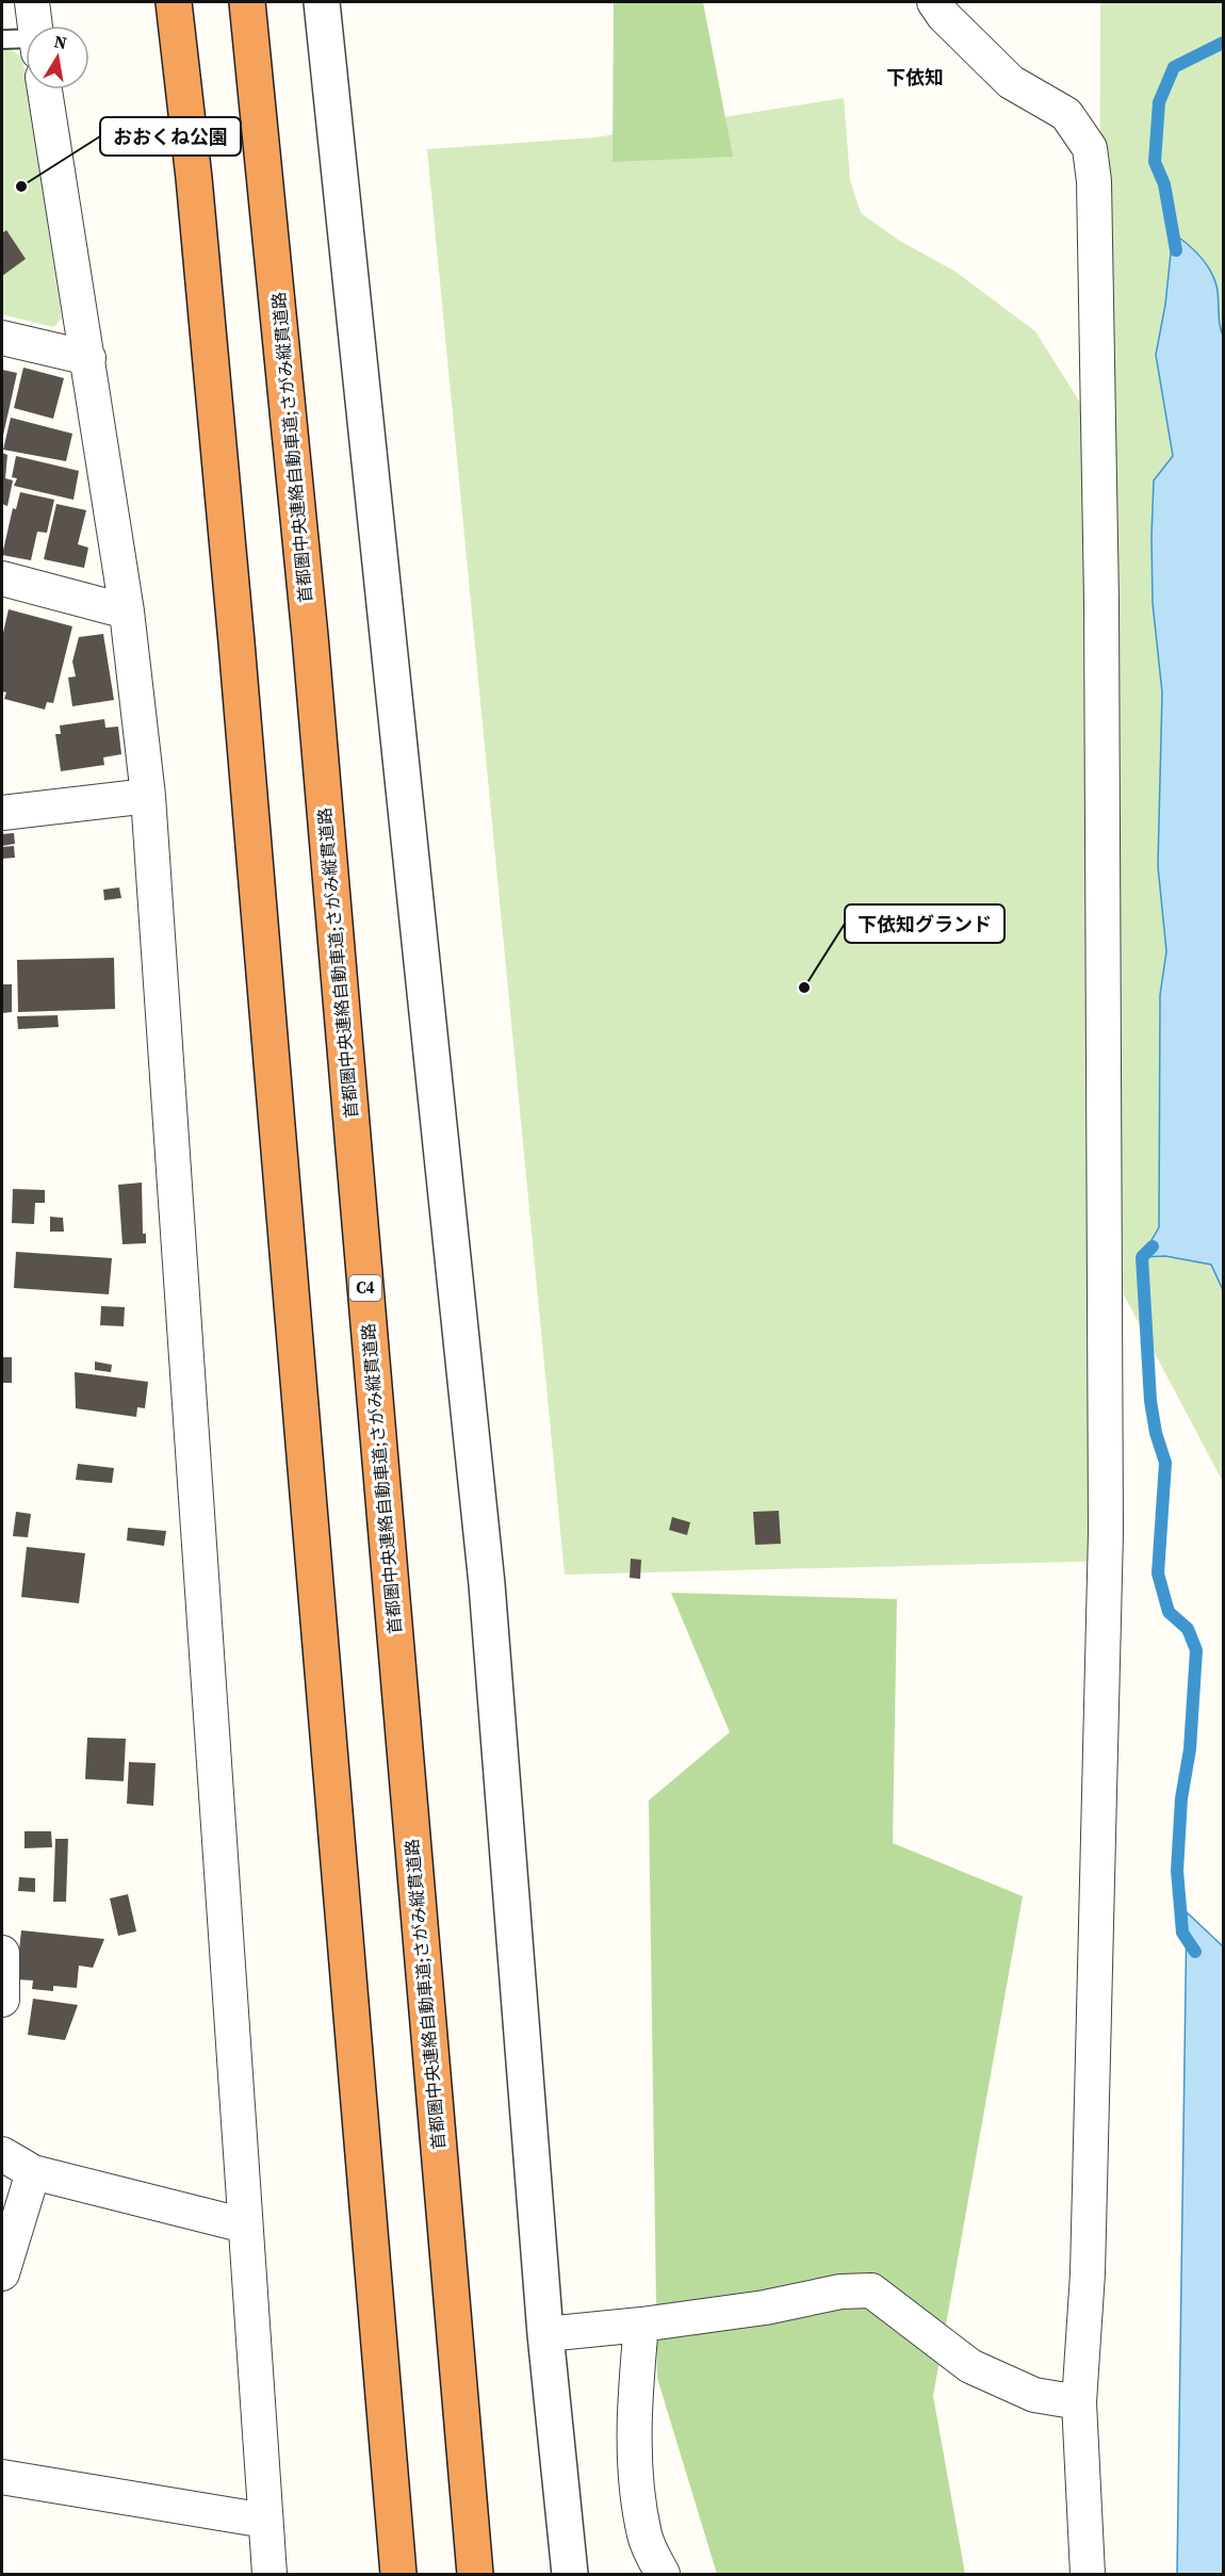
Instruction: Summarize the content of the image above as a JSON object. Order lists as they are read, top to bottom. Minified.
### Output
{"streets":{"highway":["首都圏中央連絡自動車道;さがみ縦貫道路","C4"]},"districts":["下依知"],"places":["おおくね公園","下依知グランド"],"north":"top"}
